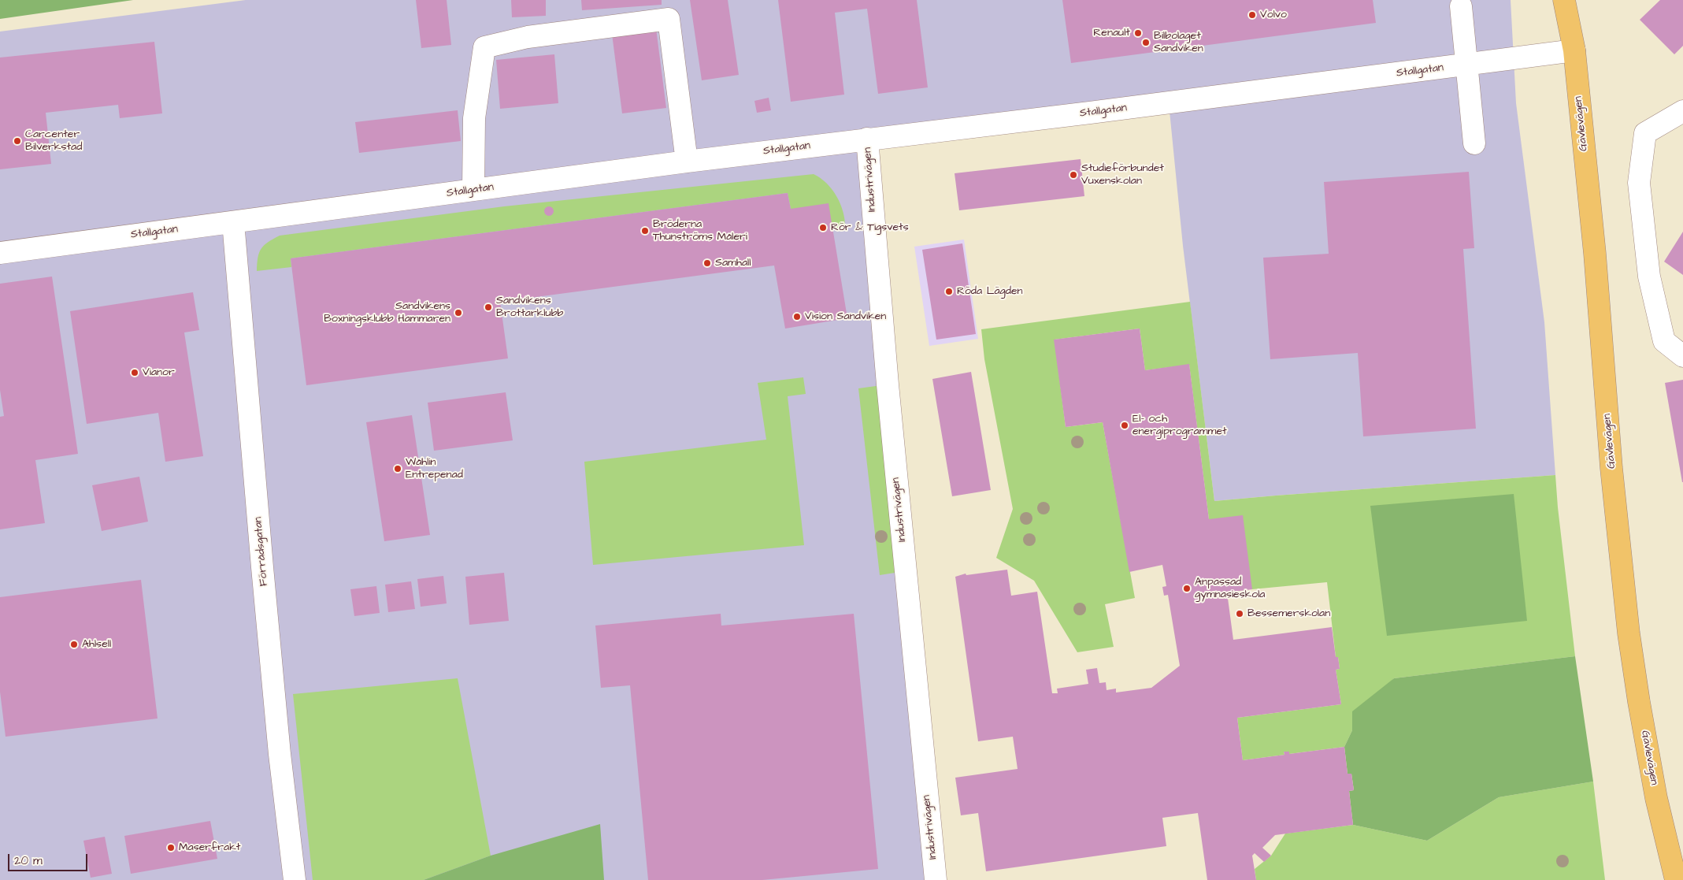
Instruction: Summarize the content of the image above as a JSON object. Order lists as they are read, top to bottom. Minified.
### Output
{"streets":{"main road":["Gävlevägen"],"street":["Stallgatan","Industrivägen","Förrådsgatan"]},"crossings":[["Stallgatan","Gävlevägen"],["Stallgatan","Industrivägen"],["Stallgatan","Förrådsgatan"]],"places":["Volvo","Renault","Bilbolaget Sandviken","Carcenter Bilverkstad","Studieförbundet Vuxenskolan","Rör & Tigsvets","Bröderna Thunströms Måleri","Samhall","Röda Lägden","Sandvikens Brottarklubb","Sandvikens Boxningsklubb Hammaren","Vision Sandviken","Vianor","El- och energiprogrammet","Wåhlin Entrepenad","Anpassad gymnasieskola","Bessemerskolan","Ahlsell","Maserfrakt"],"scale_bar":"20 m"}
